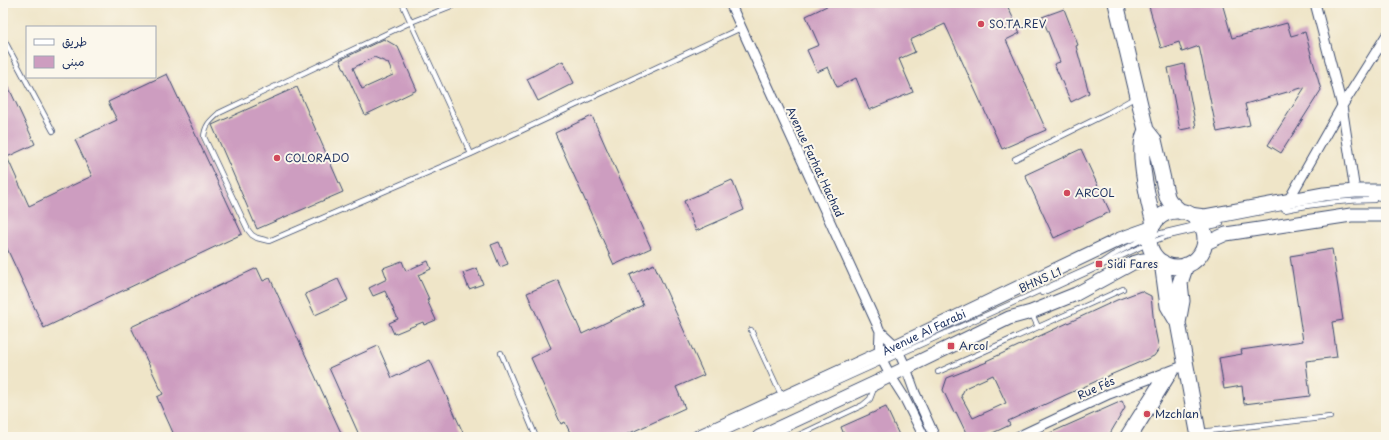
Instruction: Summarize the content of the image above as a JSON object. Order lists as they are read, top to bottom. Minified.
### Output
{"streets":{"street":["Avenue Farhat Hachad","Avenue Al Farabi","Rue Fés"]},"crossings":[["Avenue Farhat Hachad","Avenue Al Farabi"]],"places":{"other":["SO.TA.REV","COLORADO","ARCOL","Mzchlan"],"transit":["Sidi Fares","Arcol"]},"legend":["طريق","مبنى"]}
